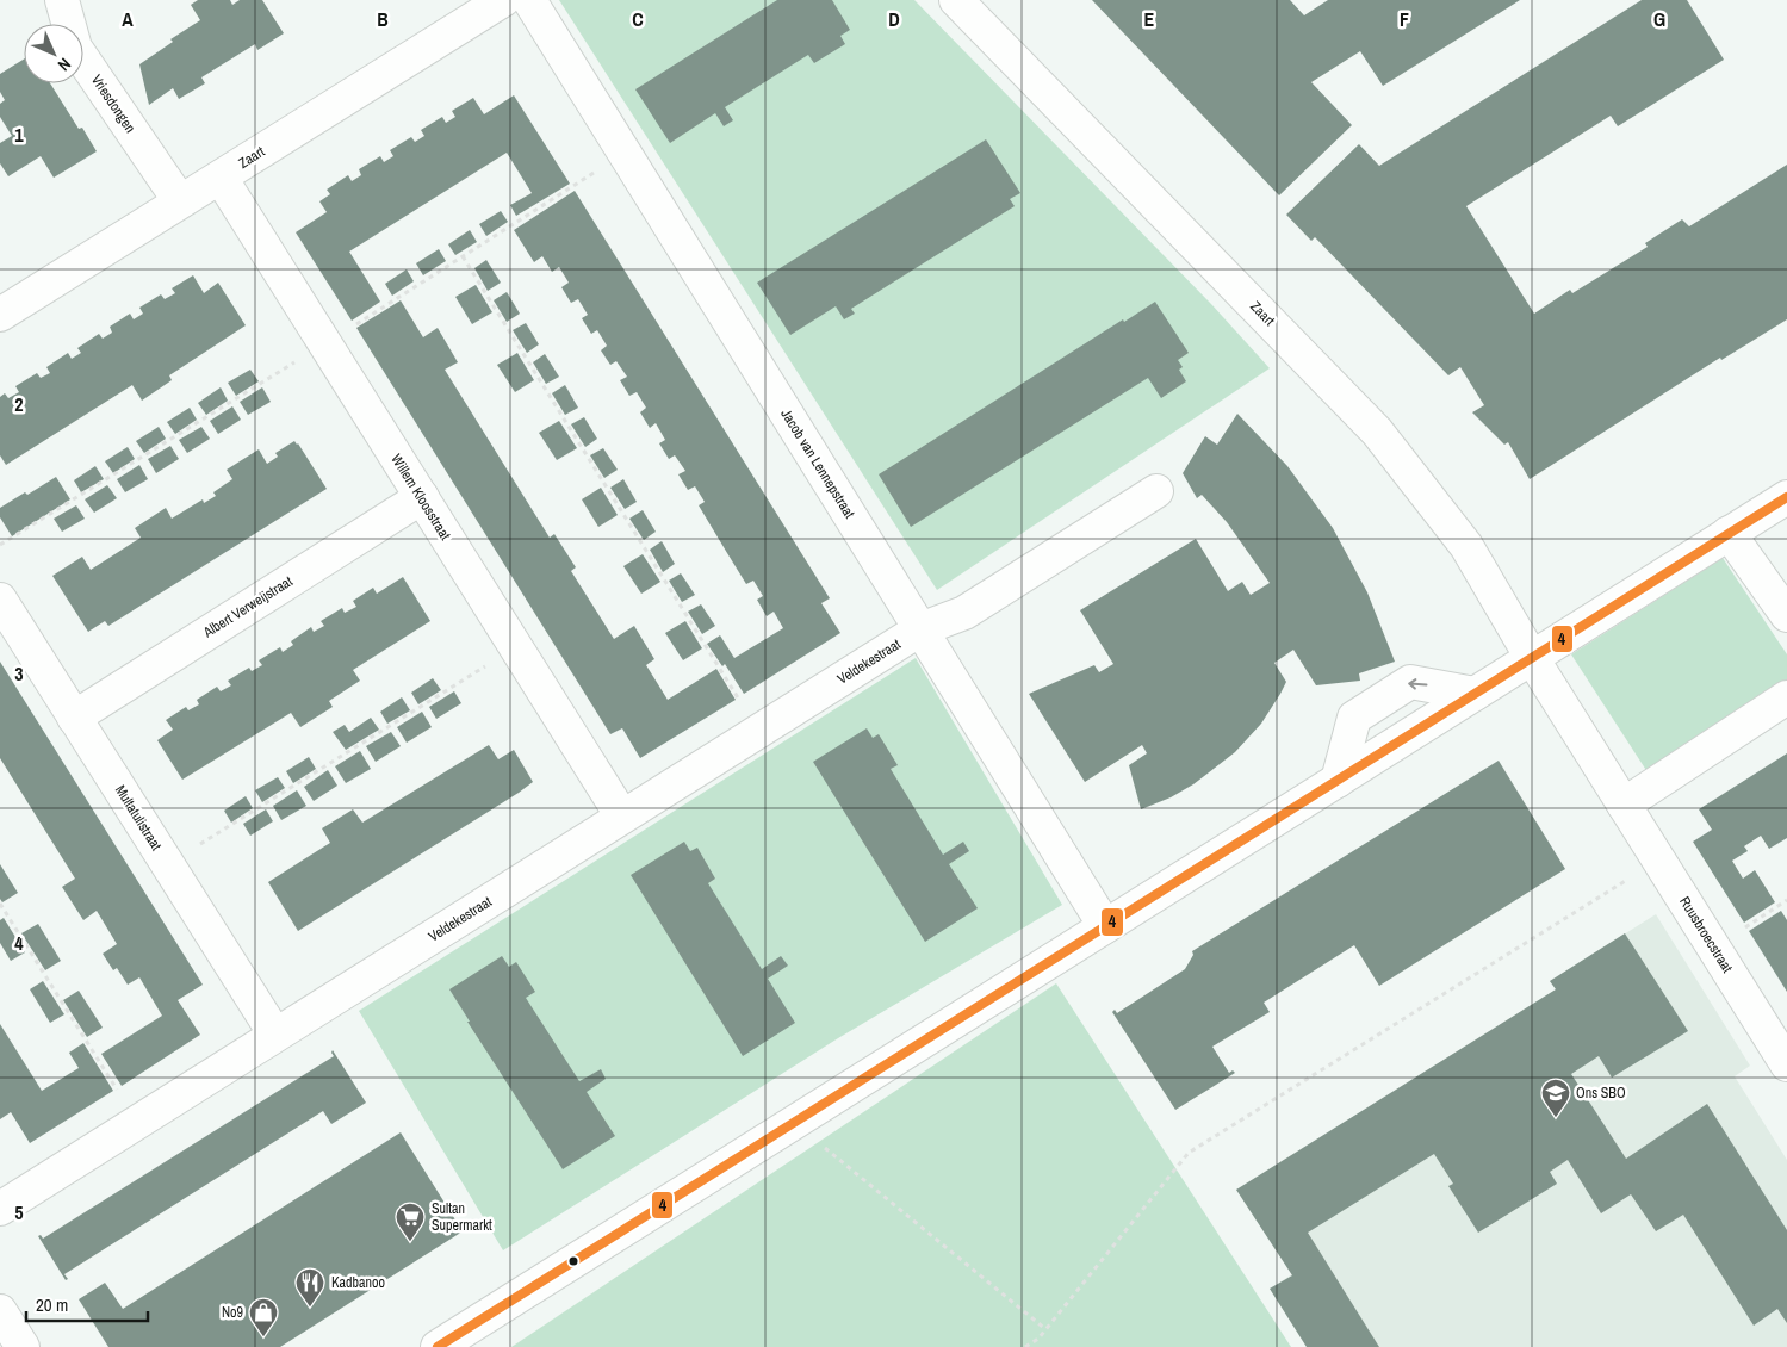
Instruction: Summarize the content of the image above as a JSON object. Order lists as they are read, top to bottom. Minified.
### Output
{"streets":{"street":["Vriesdongen","Zaart","Jacob van Lennepstraat","Willem Kloosstraat","Albert Verweijstraat","Veldekestraat","Multatulistraat","Ruusbroecstraat"]},"crossings":[["Vriesdongen","Zaart"],["Zaart","Willem Kloosstraat"],["Zaart","Ruusbroecstraat"],["Jacob van Lennepstraat","Veldekestraat"],["Willem Kloosstraat","Albert Verweijstraat"],["Willem Kloosstraat","Veldekestraat"],["Albert Verweijstraat","Multatulistraat"],["Veldekestraat","Multatulistraat"]],"places":{"school or university":["Ons SBO"],"supermarket":["Sultan Supermarkt"],"restaurant":["Kadbanoo"],"shop":["No9"]},"lines":["transit line 4"],"scale_bar":"20 m","north":"bottom right","grid":{"columns":["A","B","C","D","E","F","G"],"rows":["1","2","3","4","5"]}}
